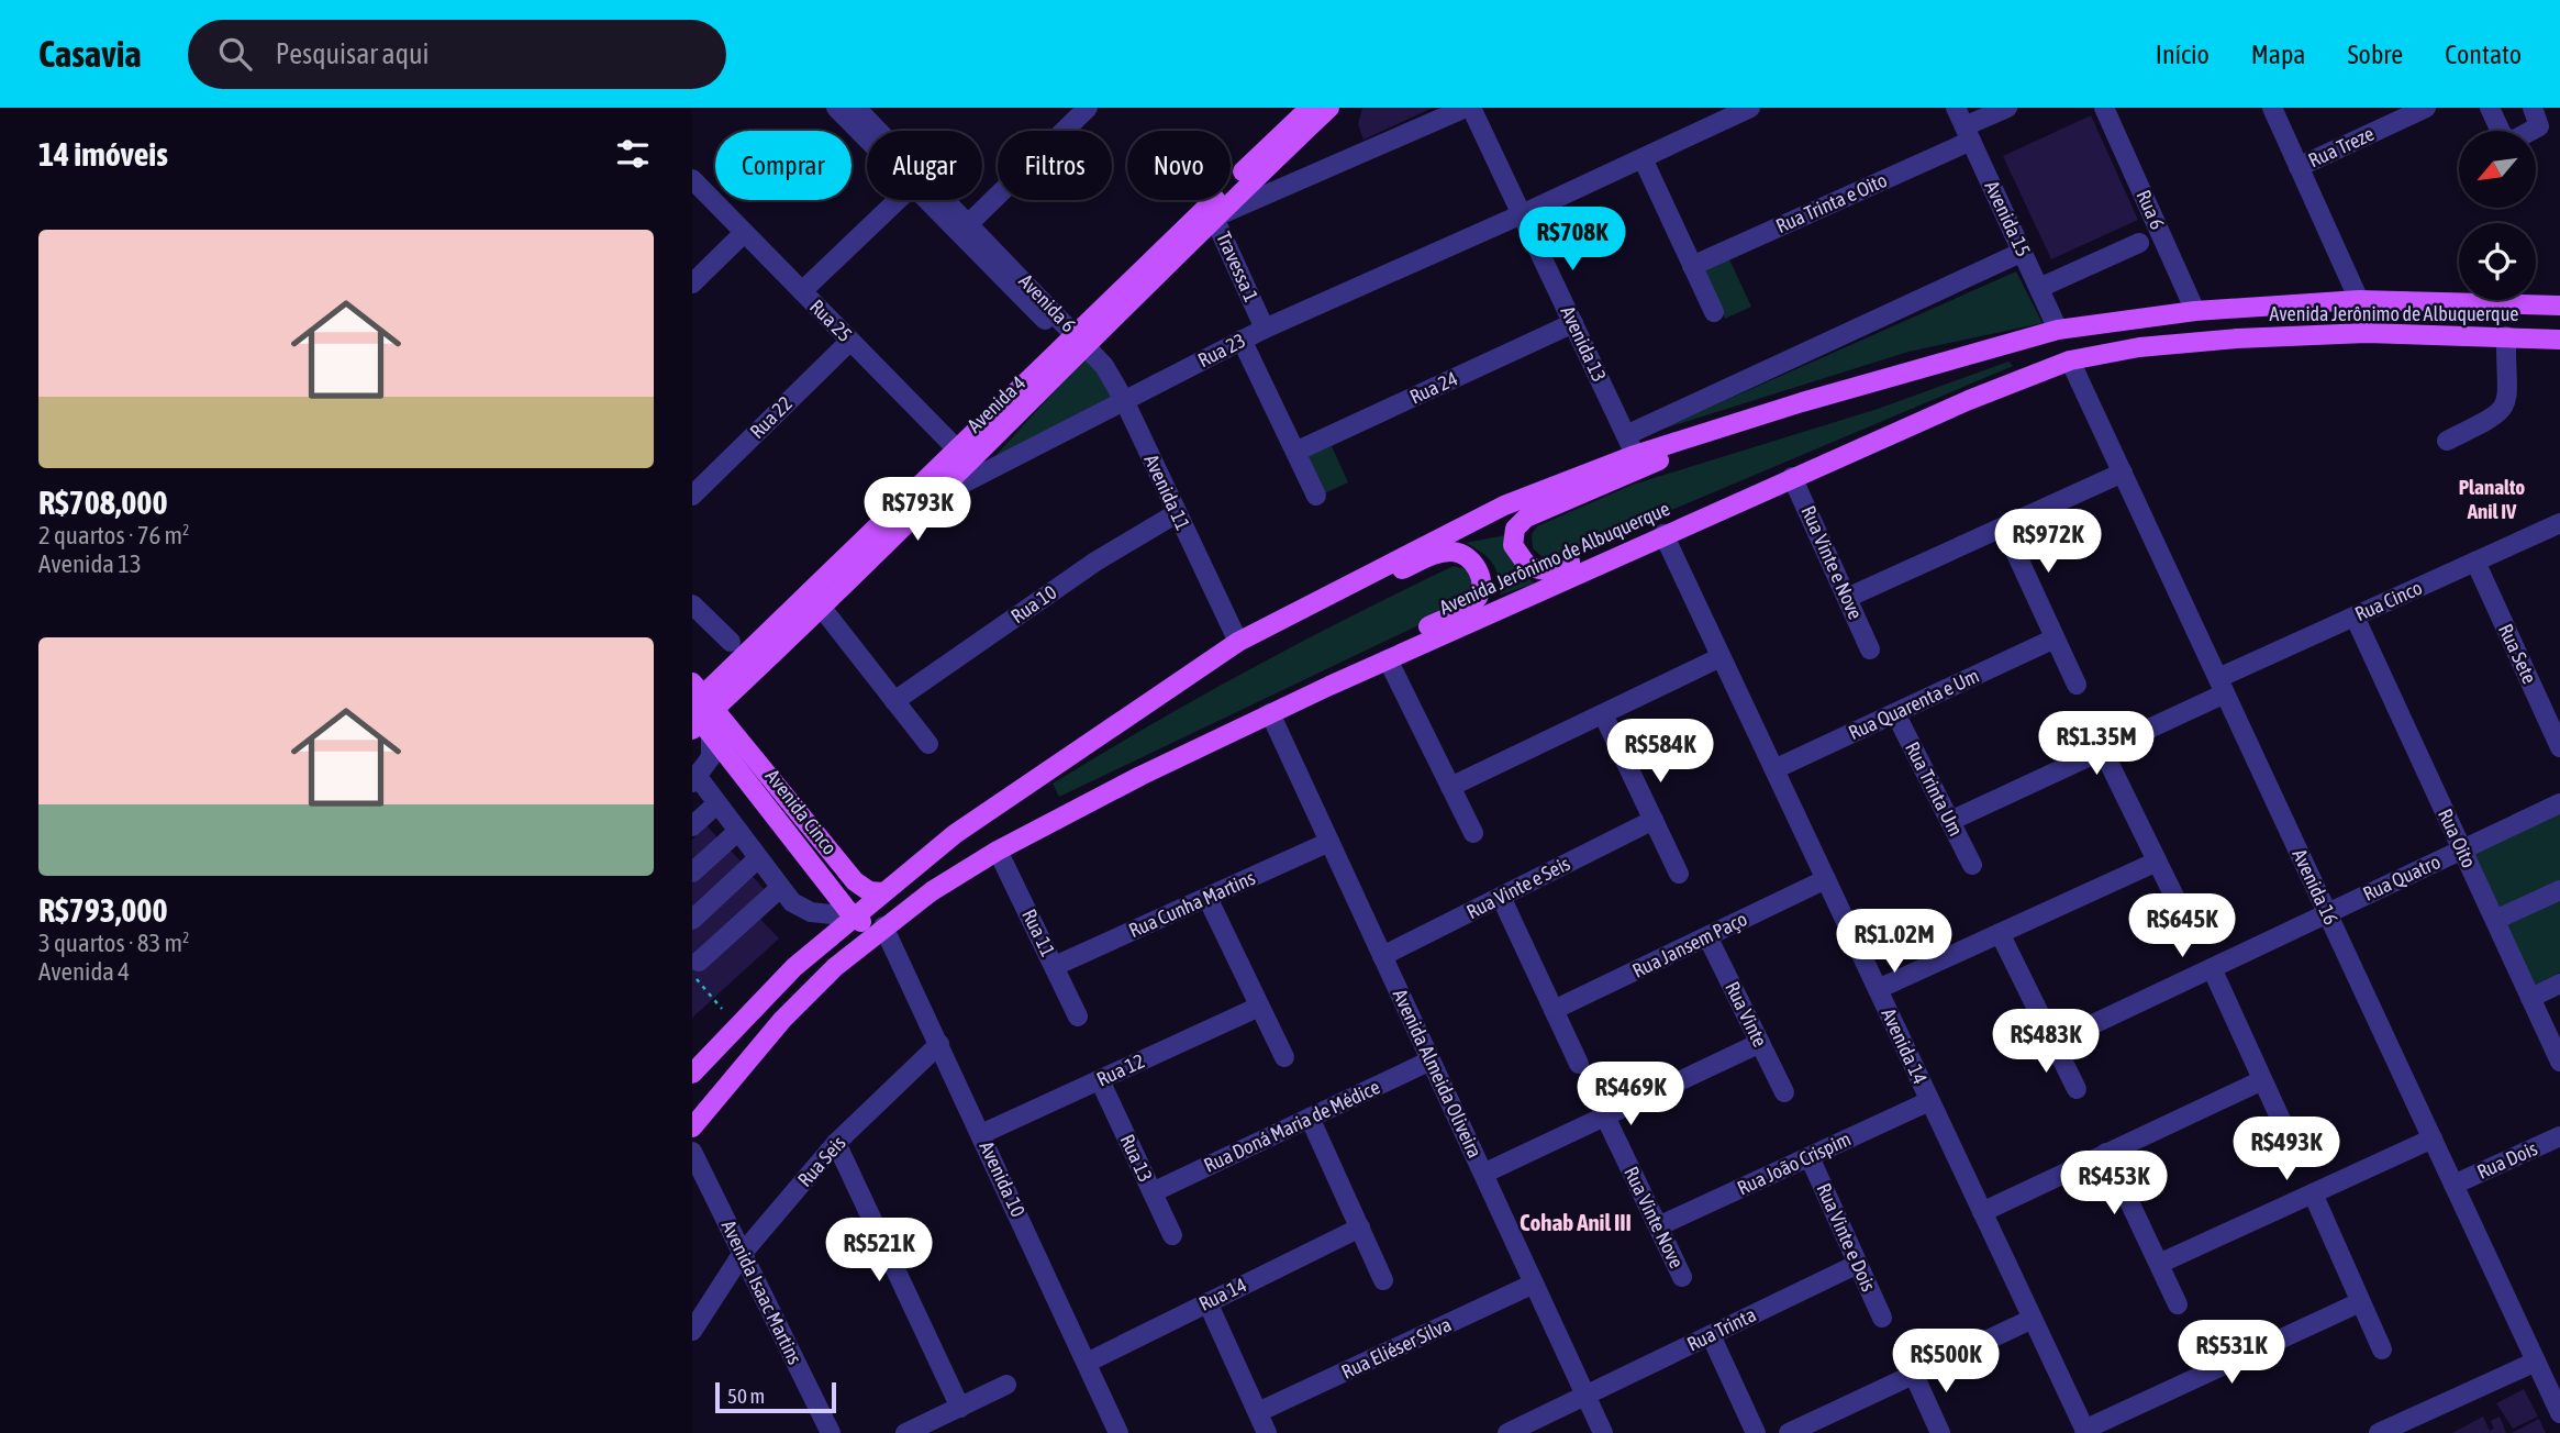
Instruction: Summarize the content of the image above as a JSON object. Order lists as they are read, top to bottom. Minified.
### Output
{"streets":{"main road":["Avenida Jerônimo de Albuquerque","Avenida 4","Avenida Cinco"],"street":["Rua Treze","Rua Trinta e Oito","Rua 6","Avenida 15","Travessa 1","Avenida 6","Rua 25","Avenida 13","Rua 23","Rua 24","Rua 22","Avenida 11","Rua Vinte e Nove","Rua Cinco","Rua 10","Rua Sete","Rua Quarenta e Um","Rua Trinta Um","Rua Oito","Rua Quatro","Avenida 16","Rua Vinte e Seis","Rua Cunha Martins","Rua 11","Rua Jansem Paço","Rua Vinte","Avenida 14","Rua 12","Avenida Almeida Oliveira","Rua Doná Maria de Médice","Rua 13","Rua Dois","Rua Seis","Rua João Crispim","Avenida 10","Rua Vinte Nove","Rua Vinte e Dois","Avenida Isaac Martins","Rua 14","Rua Trinta","Rua Eliéser Silva"]},"crossings":[["Rua Trinta e Oito","Avenida 15"],["Rua 6","Avenida Jerônimo de Albuquerque"],["Avenida 15","Avenida Jerônimo de Albuquerque"],["Travessa 1","Rua 23"],["Travessa 1","Avenida 4"],["Avenida 6","Avenida 4"],["Avenida 6","Avenida 11"],["Avenida Jerônimo de Albuquerque","Avenida 13"],["Avenida Jerônimo de Albuquerque","Avenida 11"],["Avenida Jerônimo de Albuquerque","Rua Vinte e Nove"],["Avenida Jerônimo de Albuquerque","Avenida Cinco"],["Avenida Jerônimo de Albuquerque","Avenida 16"],["Avenida Jerônimo de Albuquerque","Rua 11"],["Avenida Jerônimo de Albuquerque","Avenida 14"],["Avenida Jerônimo de Albuquerque","Avenida Almeida Oliveira"],["Avenida Jerônimo de Albuquerque","Avenida 10"],["Rua 25","Avenida 4"],["Rua 25","Rua 22"],["Avenida 13","Rua 23"],["Avenida 13","Rua 24"],["Rua 23","Avenida 4"],["Rua 23","Avenida 11"],["Avenida 4","Avenida 11"],["Avenida 4","Avenida Cinco"],["Avenida 11","Rua 10"],["Rua Cinco","Rua Sete"],["Rua Cinco","Rua Trinta Um"],["Rua Cinco","Rua Oito"],["Rua Cinco","Avenida 16"],["Rua Quarenta e Um","Rua Trinta Um"],["Rua Quarenta e Um","Avenida 14"],["Rua Oito","Rua Quatro"],["Rua Quatro","Avenida 16"],["Avenida 16","Rua Dois"],["Rua Vinte e Seis","Avenida Almeida Oliveira"],["Rua Cunha Martins","Rua 11"],["Rua Cunha Martins","Avenida Almeida Oliveira"],["Rua Jansem Paço","Rua Vinte"],["Rua Jansem Paço","Avenida 14"],["Avenida 14","Rua João Crispim"],["Rua 12","Rua 13"],["Rua 12","Avenida 10"],["Avenida Almeida Oliveira","Rua Doná Maria de Médice"],["Avenida Almeida Oliveira","Rua Trinta"],["Avenida Almeida Oliveira","Rua Eliéser Silva"],["Rua Doná Maria de Médice","Rua 13"],["Rua Seis","Avenida 10"],["Rua Seis","Avenida Isaac Martins"],["Rua João Crispim","Rua Vinte Nove"],["Rua João Crispim","Rua Vinte e Dois"],["Avenida 10","Rua 14"],["Rua Vinte e Dois","Rua Trinta"]],"districts":["Planalto Anil IV","Cohab Anil III"],"scale_bar":"50 m","north":"bottom left","page":{"header":"Casavia","search":"Pesquisar aqui","nav":["Início","Mapa","Sobre","Contato"],"heading":"14 imóveis","chip":["Comprar","Alugar","Filtros","Novo"],"list":[{"name":"R$708,000","note":"2 quartos · 76 m² · Avenida 13"},{"name":"R$793,000","note":"3 quartos · 83 m² · Avenida 4"}],"price":["R$708K","R$793K","R$972K","R$1.35M","R$584K","R$645K","R$1.02M","R$483K","R$469K","R$493K","R$453K","R$521K","R$531K","R$500K"],"scale":"50 m"}}
